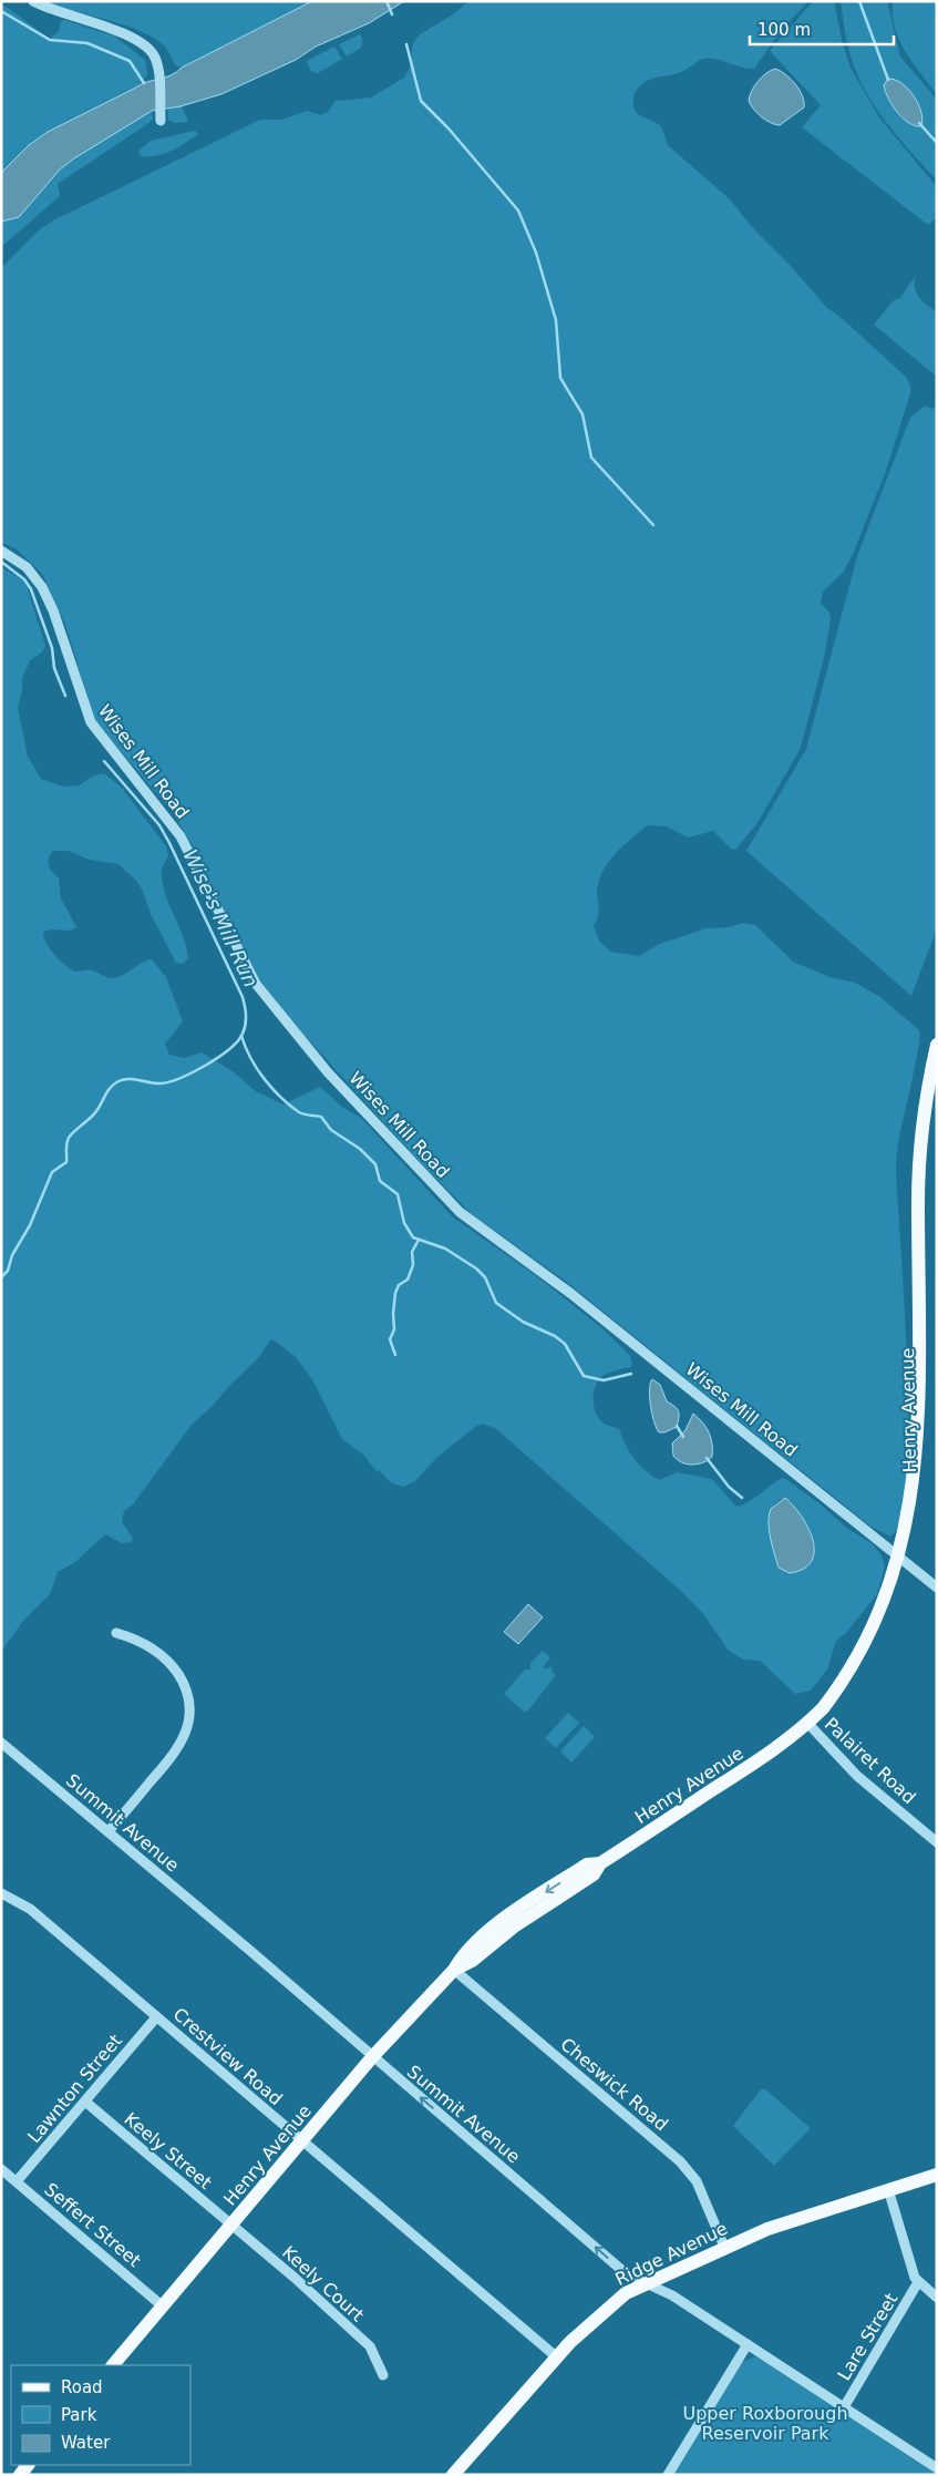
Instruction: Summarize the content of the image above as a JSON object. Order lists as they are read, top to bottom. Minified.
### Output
{"streets":{"main road":["Henry Avenue","Ridge Avenue"],"street":["Wises Mill Road","Palairet Road","Summit Avenue","Crestview Road","Cheswick Road","Lawnton Street","Keely Street","Seffert Street","Keely Court","Lare Street"]},"crossings":[["Wises Mill Road","Henry Avenue"],["Henry Avenue","Palairet Road"],["Henry Avenue","Summit Avenue"],["Henry Avenue","Crestview Road"],["Henry Avenue","Cheswick Road"],["Henry Avenue","Keely Street"],["Henry Avenue","Seffert Street"],["Henry Avenue","Keely Court"],["Summit Avenue","Ridge Avenue"],["Summit Avenue","Lare Street"],["Crestview Road","Lawnton Street"],["Crestview Road","Ridge Avenue"],["Cheswick Road","Ridge Avenue"],["Lawnton Street","Keely Street"],["Lawnton Street","Seffert Street"],["Keely Street","Keely Court"]],"water":["Wise's Mill Run"],"parks":["Upper Roxborough Reservoir Park"],"legend":["Road","Park","Water"],"scale_bar":"100 m"}
